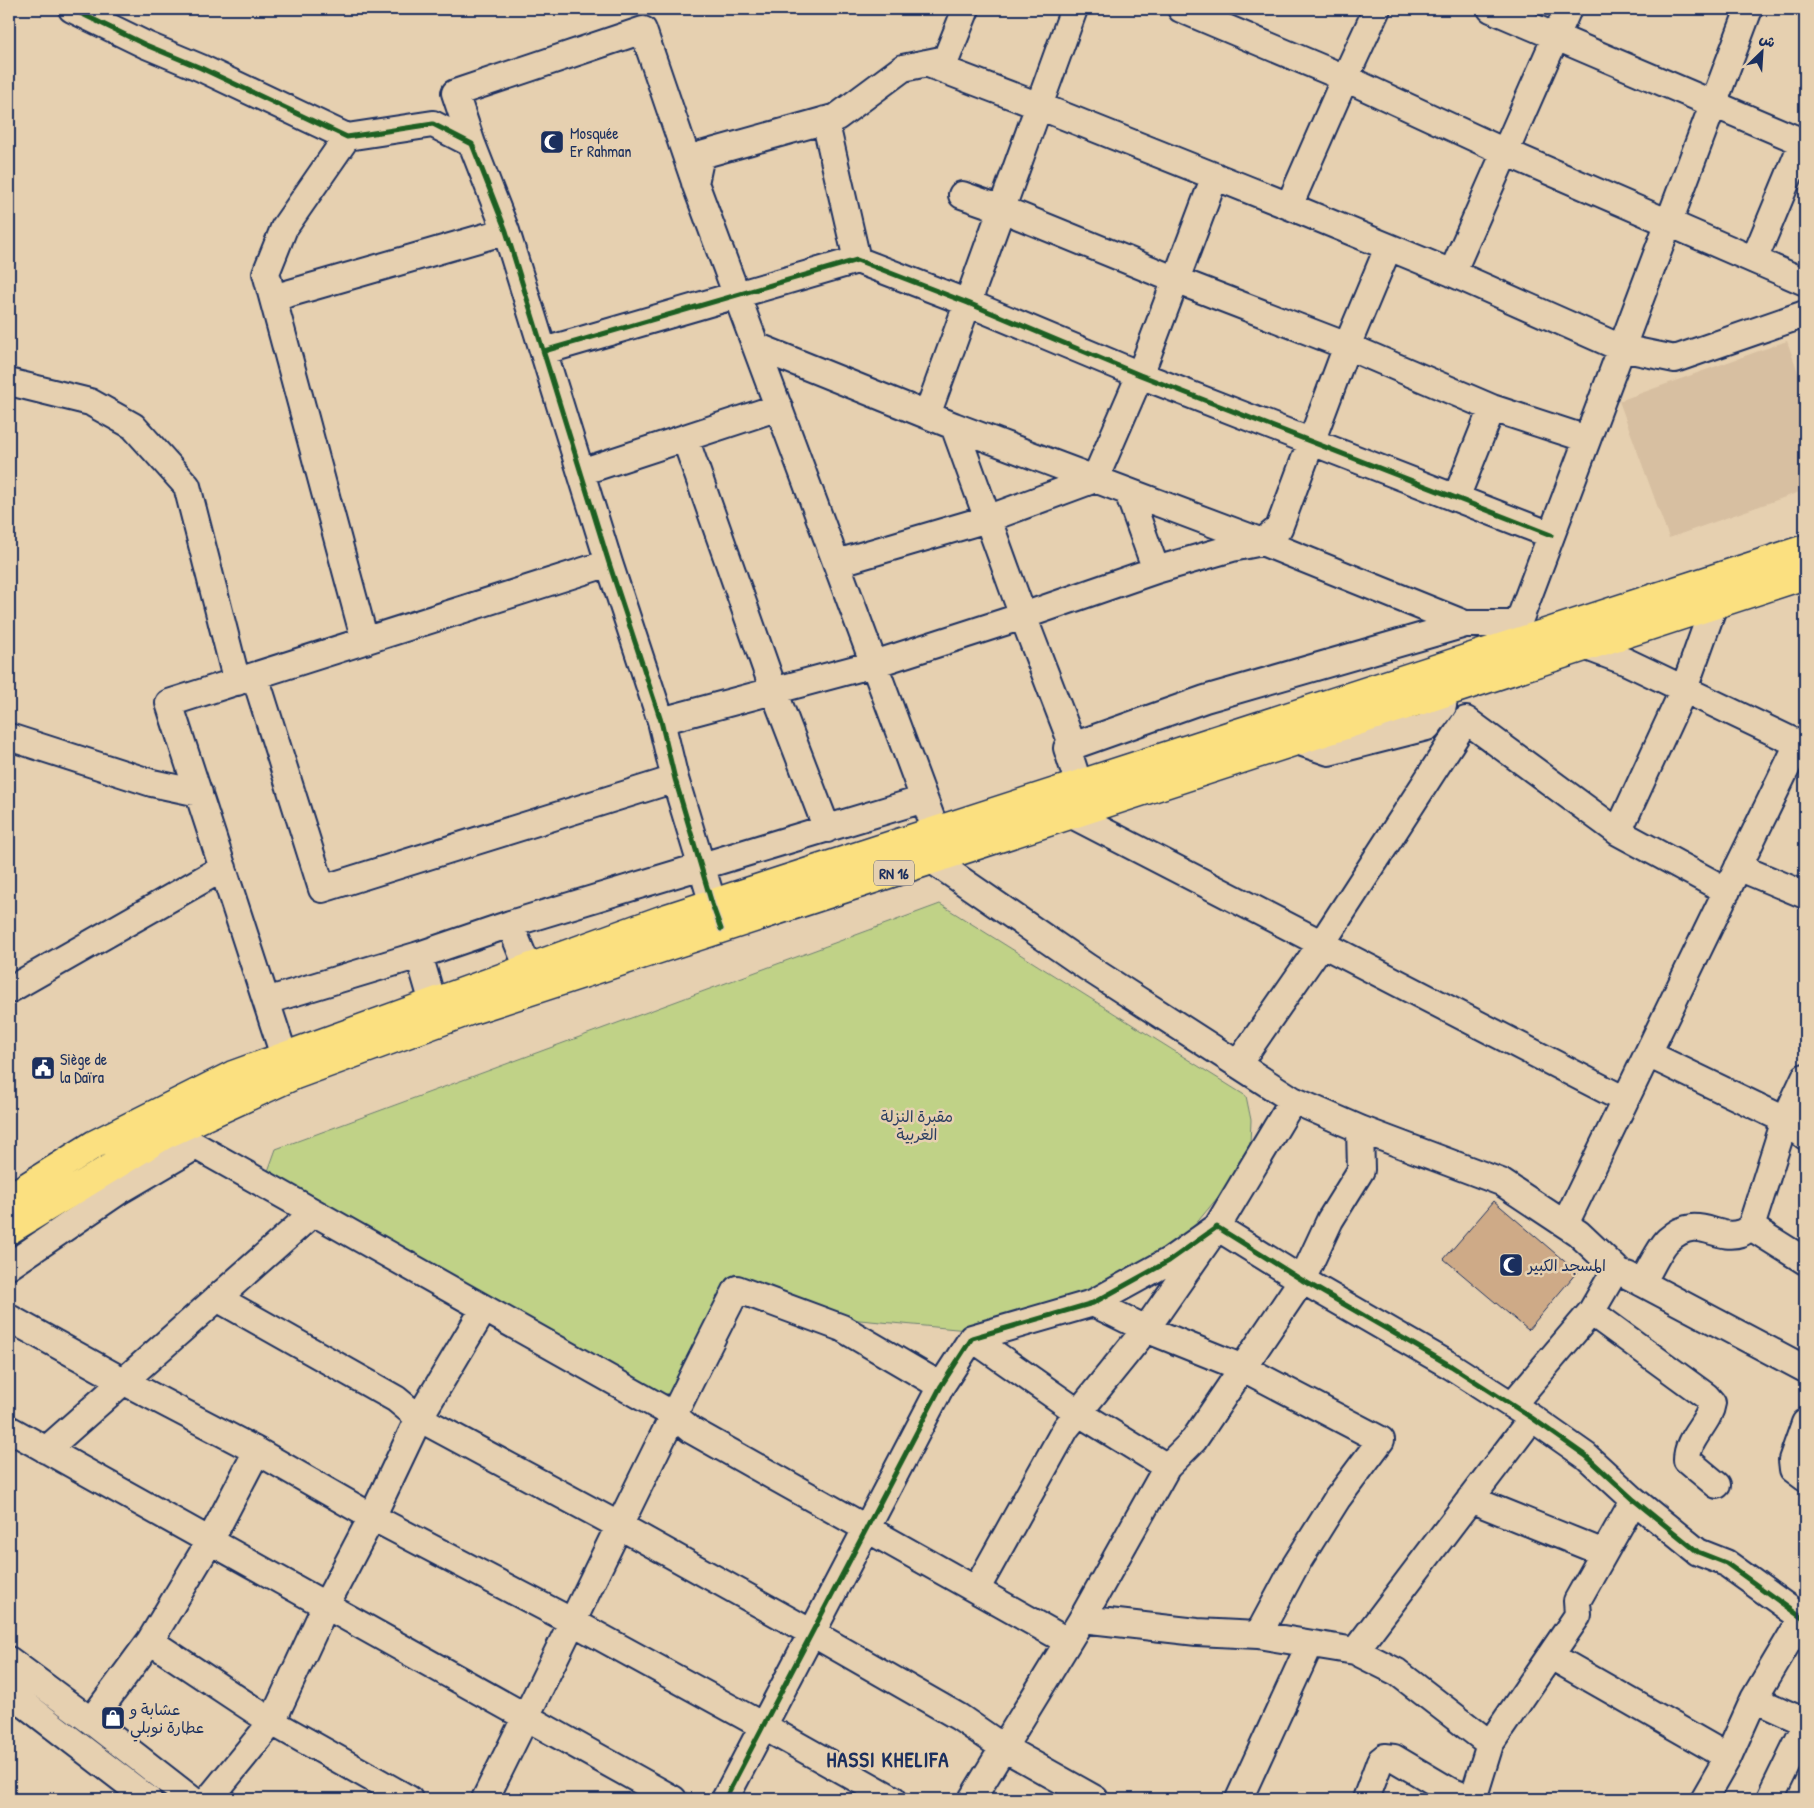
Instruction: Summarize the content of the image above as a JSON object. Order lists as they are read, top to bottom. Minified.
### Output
{"streets":{"main road":["RN 16"]},"districts":["HASSI KHELIFA"],"parks":["مقبرة النزلة الغربية"],"places":{"mosque":["Mosquée Er Rahman","المسجد الكبير"],"public building":["Siège de la Daïra"],"shop":["عشابة و عطارة نوبلي"]},"north":"top right"}
